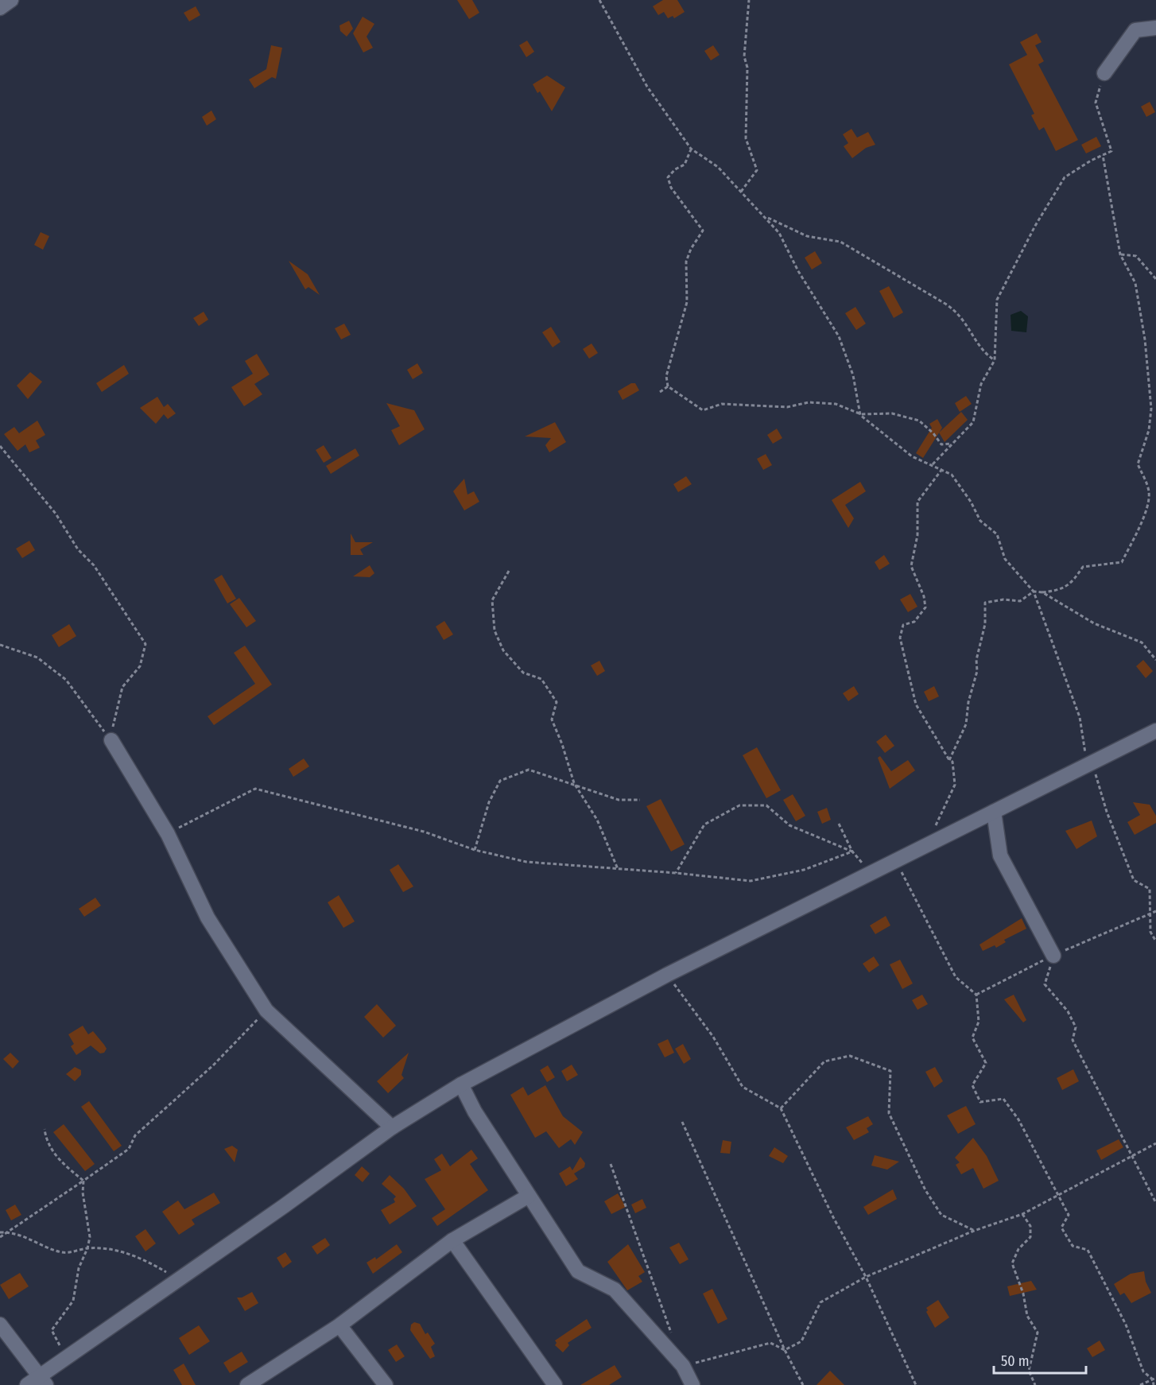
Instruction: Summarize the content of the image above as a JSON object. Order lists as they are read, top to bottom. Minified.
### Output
{"scale_bar":"50 m"}
